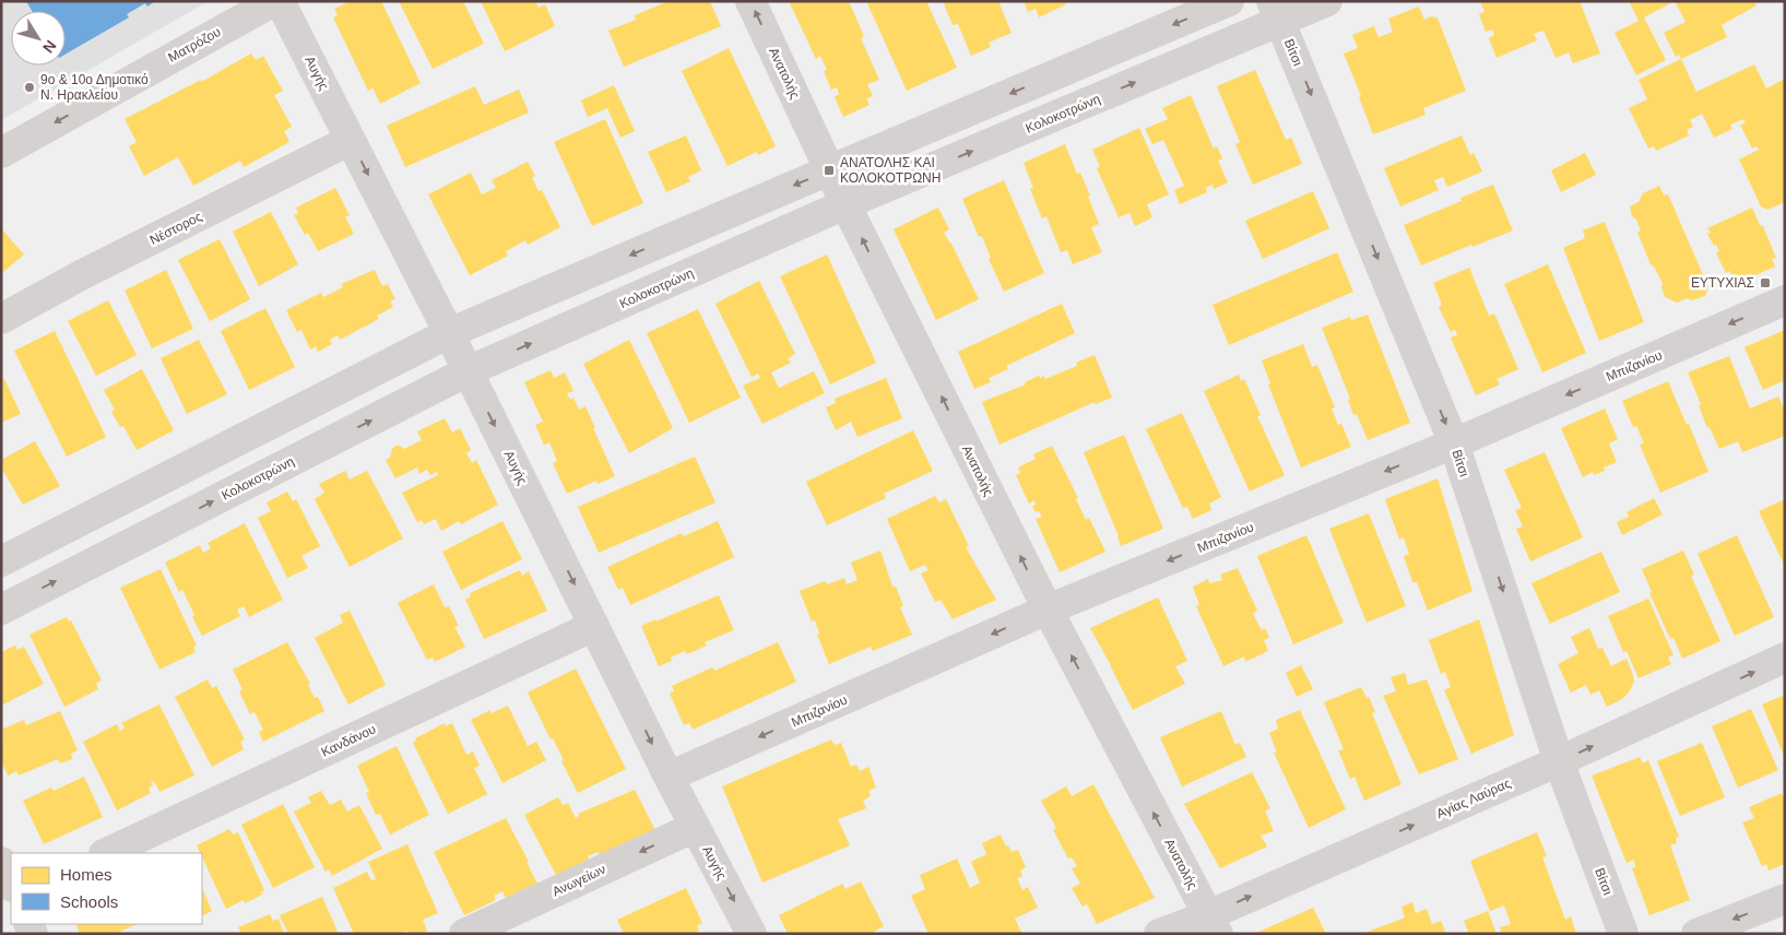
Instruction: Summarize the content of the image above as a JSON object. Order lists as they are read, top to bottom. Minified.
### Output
{"streets":{"street":["Ματρόζου","Βίτσι","Αυγής","Ανατολής","Κολοκοτρώνη","Νέστορος","Μπιζανίου","Κανδάνου","Αγίας Λαύρας","Ανωγείων"]},"crossings":[["Βίτσι","Κολοκοτρώνη"],["Βίτσι","Μπιζανίου"],["Βίτσι","Αγίας Λαύρας"],["Αυγής","Κολοκοτρώνη"],["Αυγής","Νέστορος"],["Αυγής","Μπιζανίου"],["Αυγής","Κανδάνου"],["Αυγής","Ανωγείων"],["Ανατολής","Κολοκοτρώνη"],["Ανατολής","Μπιζανίου"],["Ανατολής","Αγίας Λαύρας"]],"one_way":["Ματρόζου","Βίτσι","Αυγής","Ανατολής","Μπιζανίου","Αγίας Λαύρας","Ανωγείων"],"places":{"other":["9ο & 10ο Δημοτικό Ν. Ηρακλείου"],"transit":["ΑΝΑΤΟΛΗΣ ΚΑΙ ΚΟΛΟΚΟΤΡΩΝΗ","ΕΥΤΥΧΙΑΣ"]},"legend":["Homes","Schools"],"north":"bottom right"}
